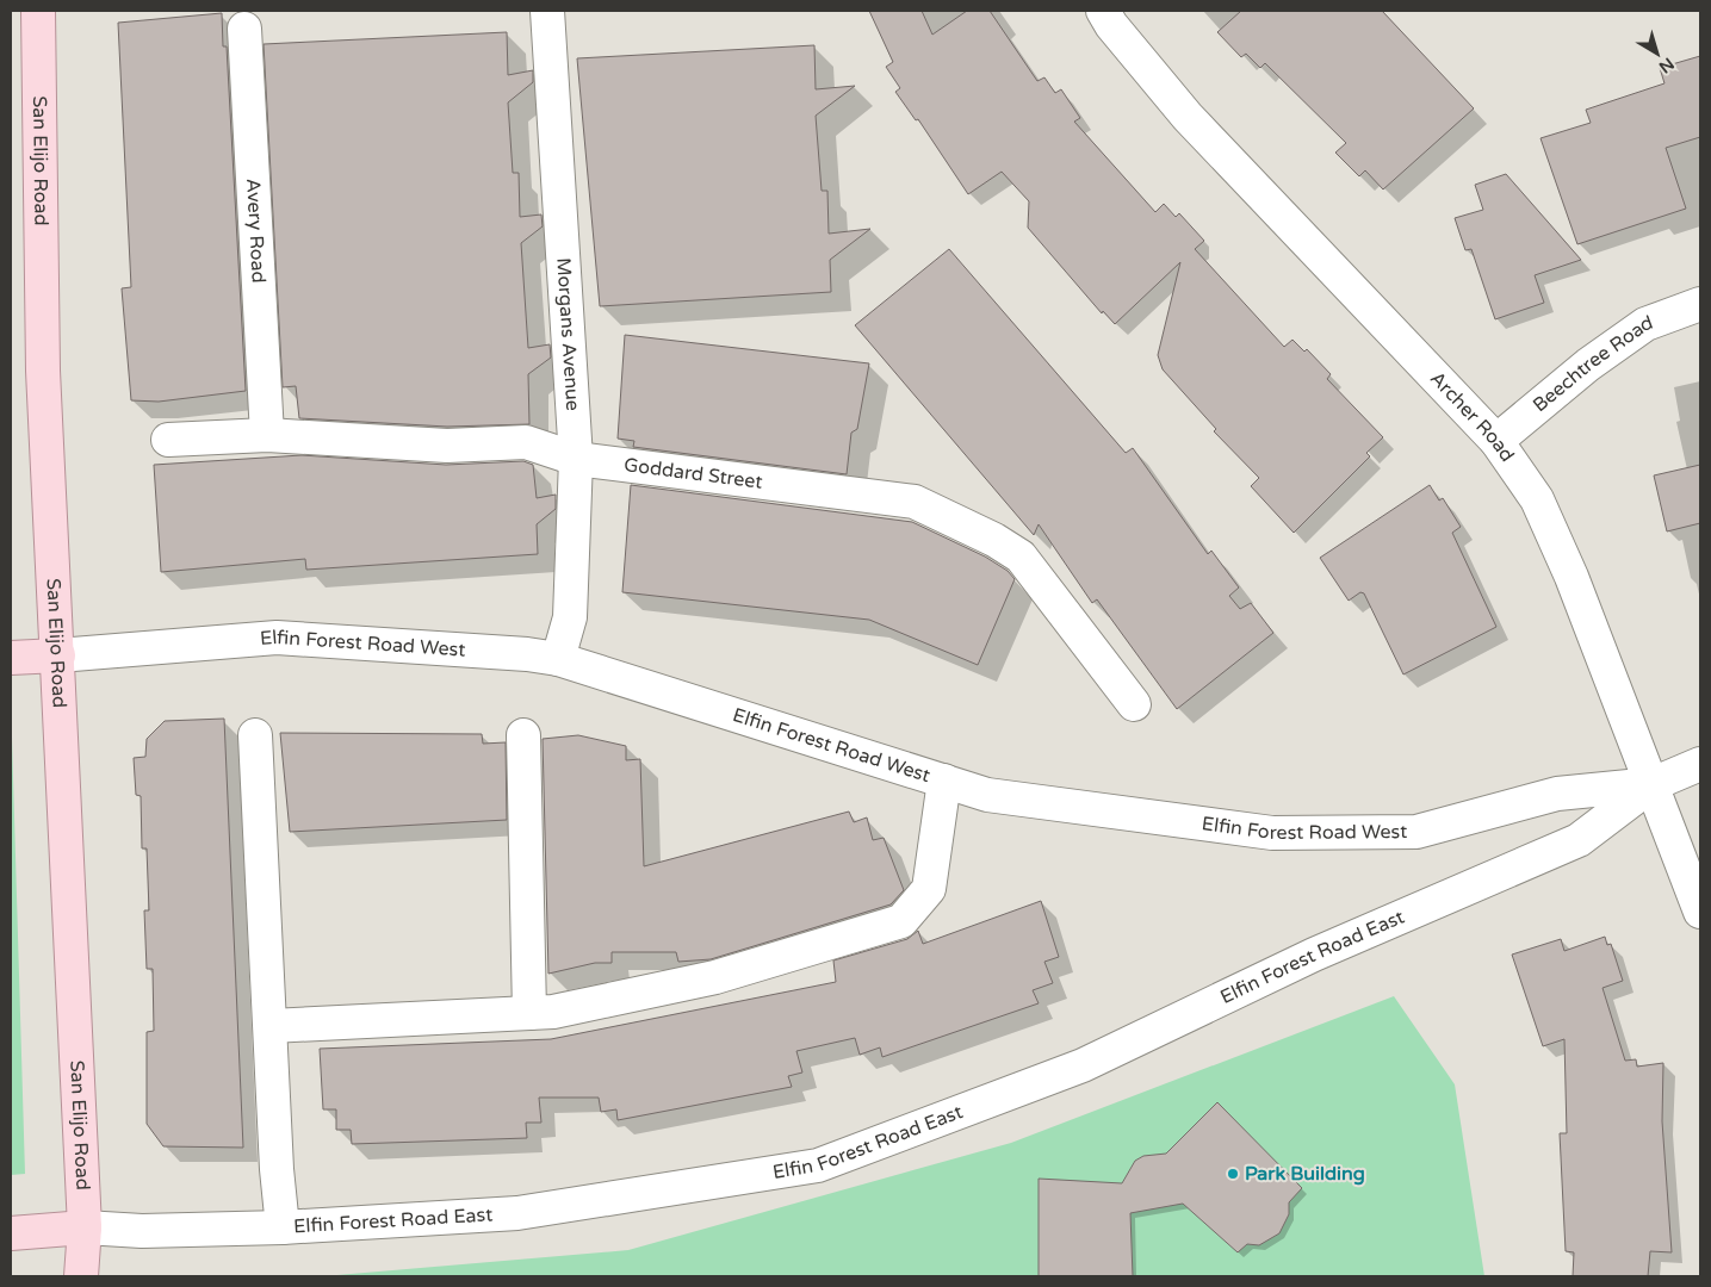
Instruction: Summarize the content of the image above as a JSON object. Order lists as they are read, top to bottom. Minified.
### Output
{"streets":{"main road":["San Elijo Road","Elfin Forest Road West","Elfin Forest Road East"],"street":["Avery Road","Morgans Avenue","Beechtree Road","Archer Road","Goddard Street"]},"crossings":[["San Elijo Road","Elfin Forest Road West"],["San Elijo Road","Elfin Forest Road East"],["Avery Road","Goddard Street"],["Morgans Avenue","Goddard Street"],["Morgans Avenue","Elfin Forest Road West"],["Beechtree Road","Archer Road"],["Archer Road","Elfin Forest Road West"],["Archer Road","Elfin Forest Road East"],["Elfin Forest Road West","Elfin Forest Road East"]],"places":["Park Building"],"north":"bottom right"}
